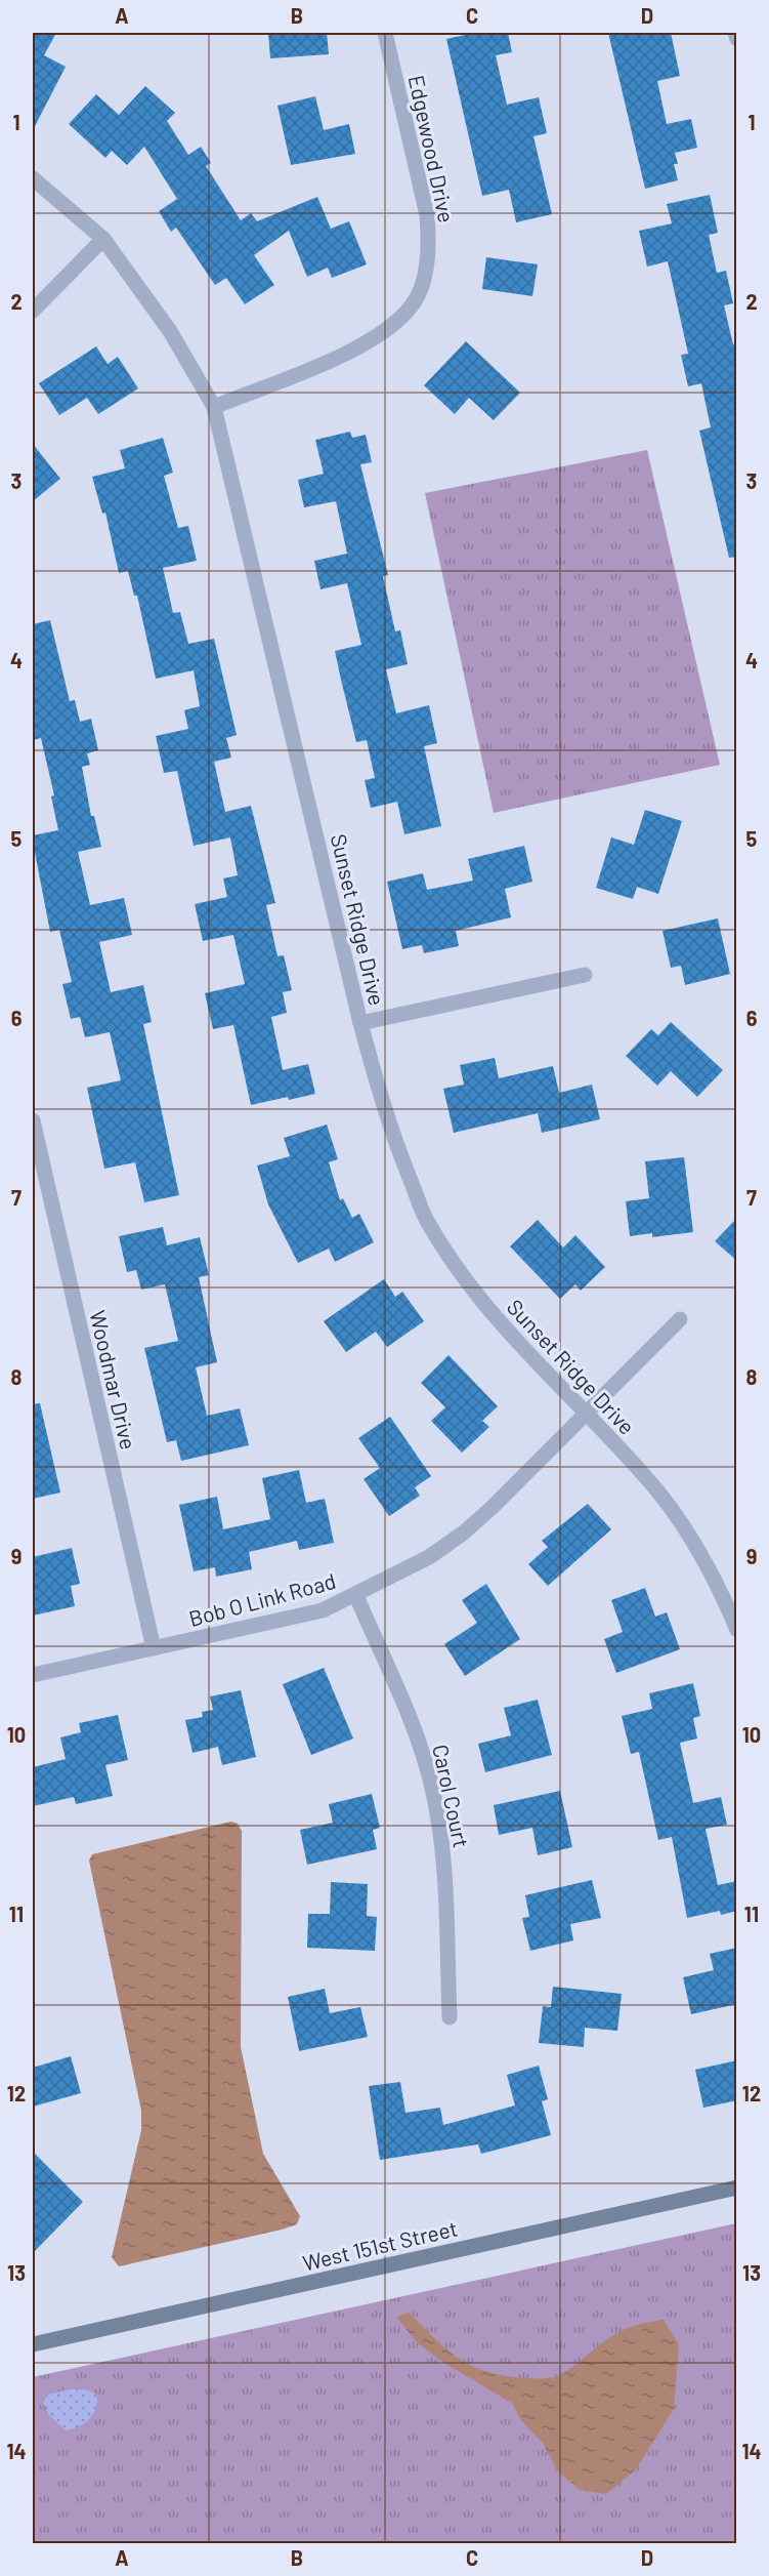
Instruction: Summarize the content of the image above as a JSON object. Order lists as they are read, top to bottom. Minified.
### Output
{"streets":{"street":["Edgewood Drive","Sunset Ridge Drive","Woodmar Drive","Bob O Link Road","Carol Court","West 151st Street"]},"crossings":[["Edgewood Drive","Sunset Ridge Drive"],["Sunset Ridge Drive","Bob O Link Road"],["Woodmar Drive","Bob O Link Road"],["Bob O Link Road","Carol Court"]],"grid":{"columns":["A","B","C","D"],"rows":["1","2","3","4","5","6","7","8","9","10","11","12","13","14"]}}
